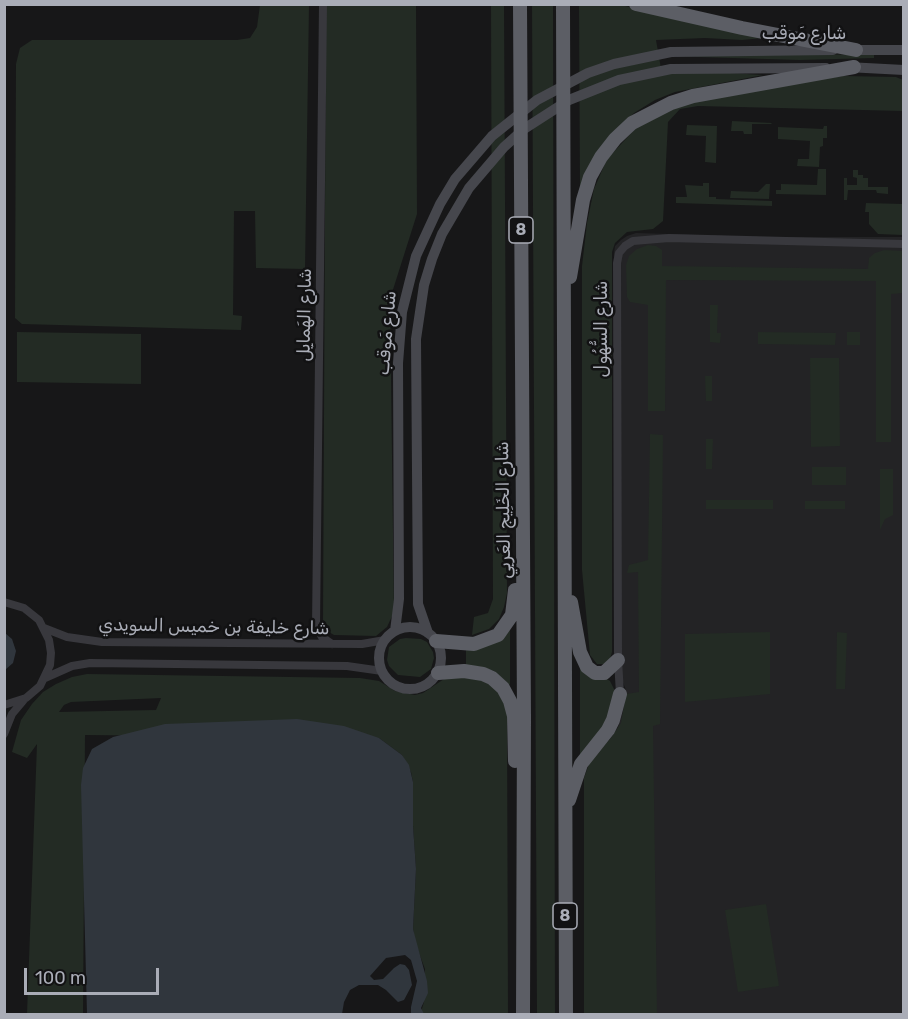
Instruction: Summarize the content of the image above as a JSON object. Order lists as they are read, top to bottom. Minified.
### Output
{"streets":{"highway":["8","شارع الخَلِيج العَربِي"],"main road":["شارع مَوقب"],"street":["شارع الهَمايِل","شارع السُّهُول","شارع خليفة بن خميس السويدي"]},"crossings":[["شارع مَوقب","شارع خليفة بن خميس السويدي"]],"scale_bar":"100 m"}
